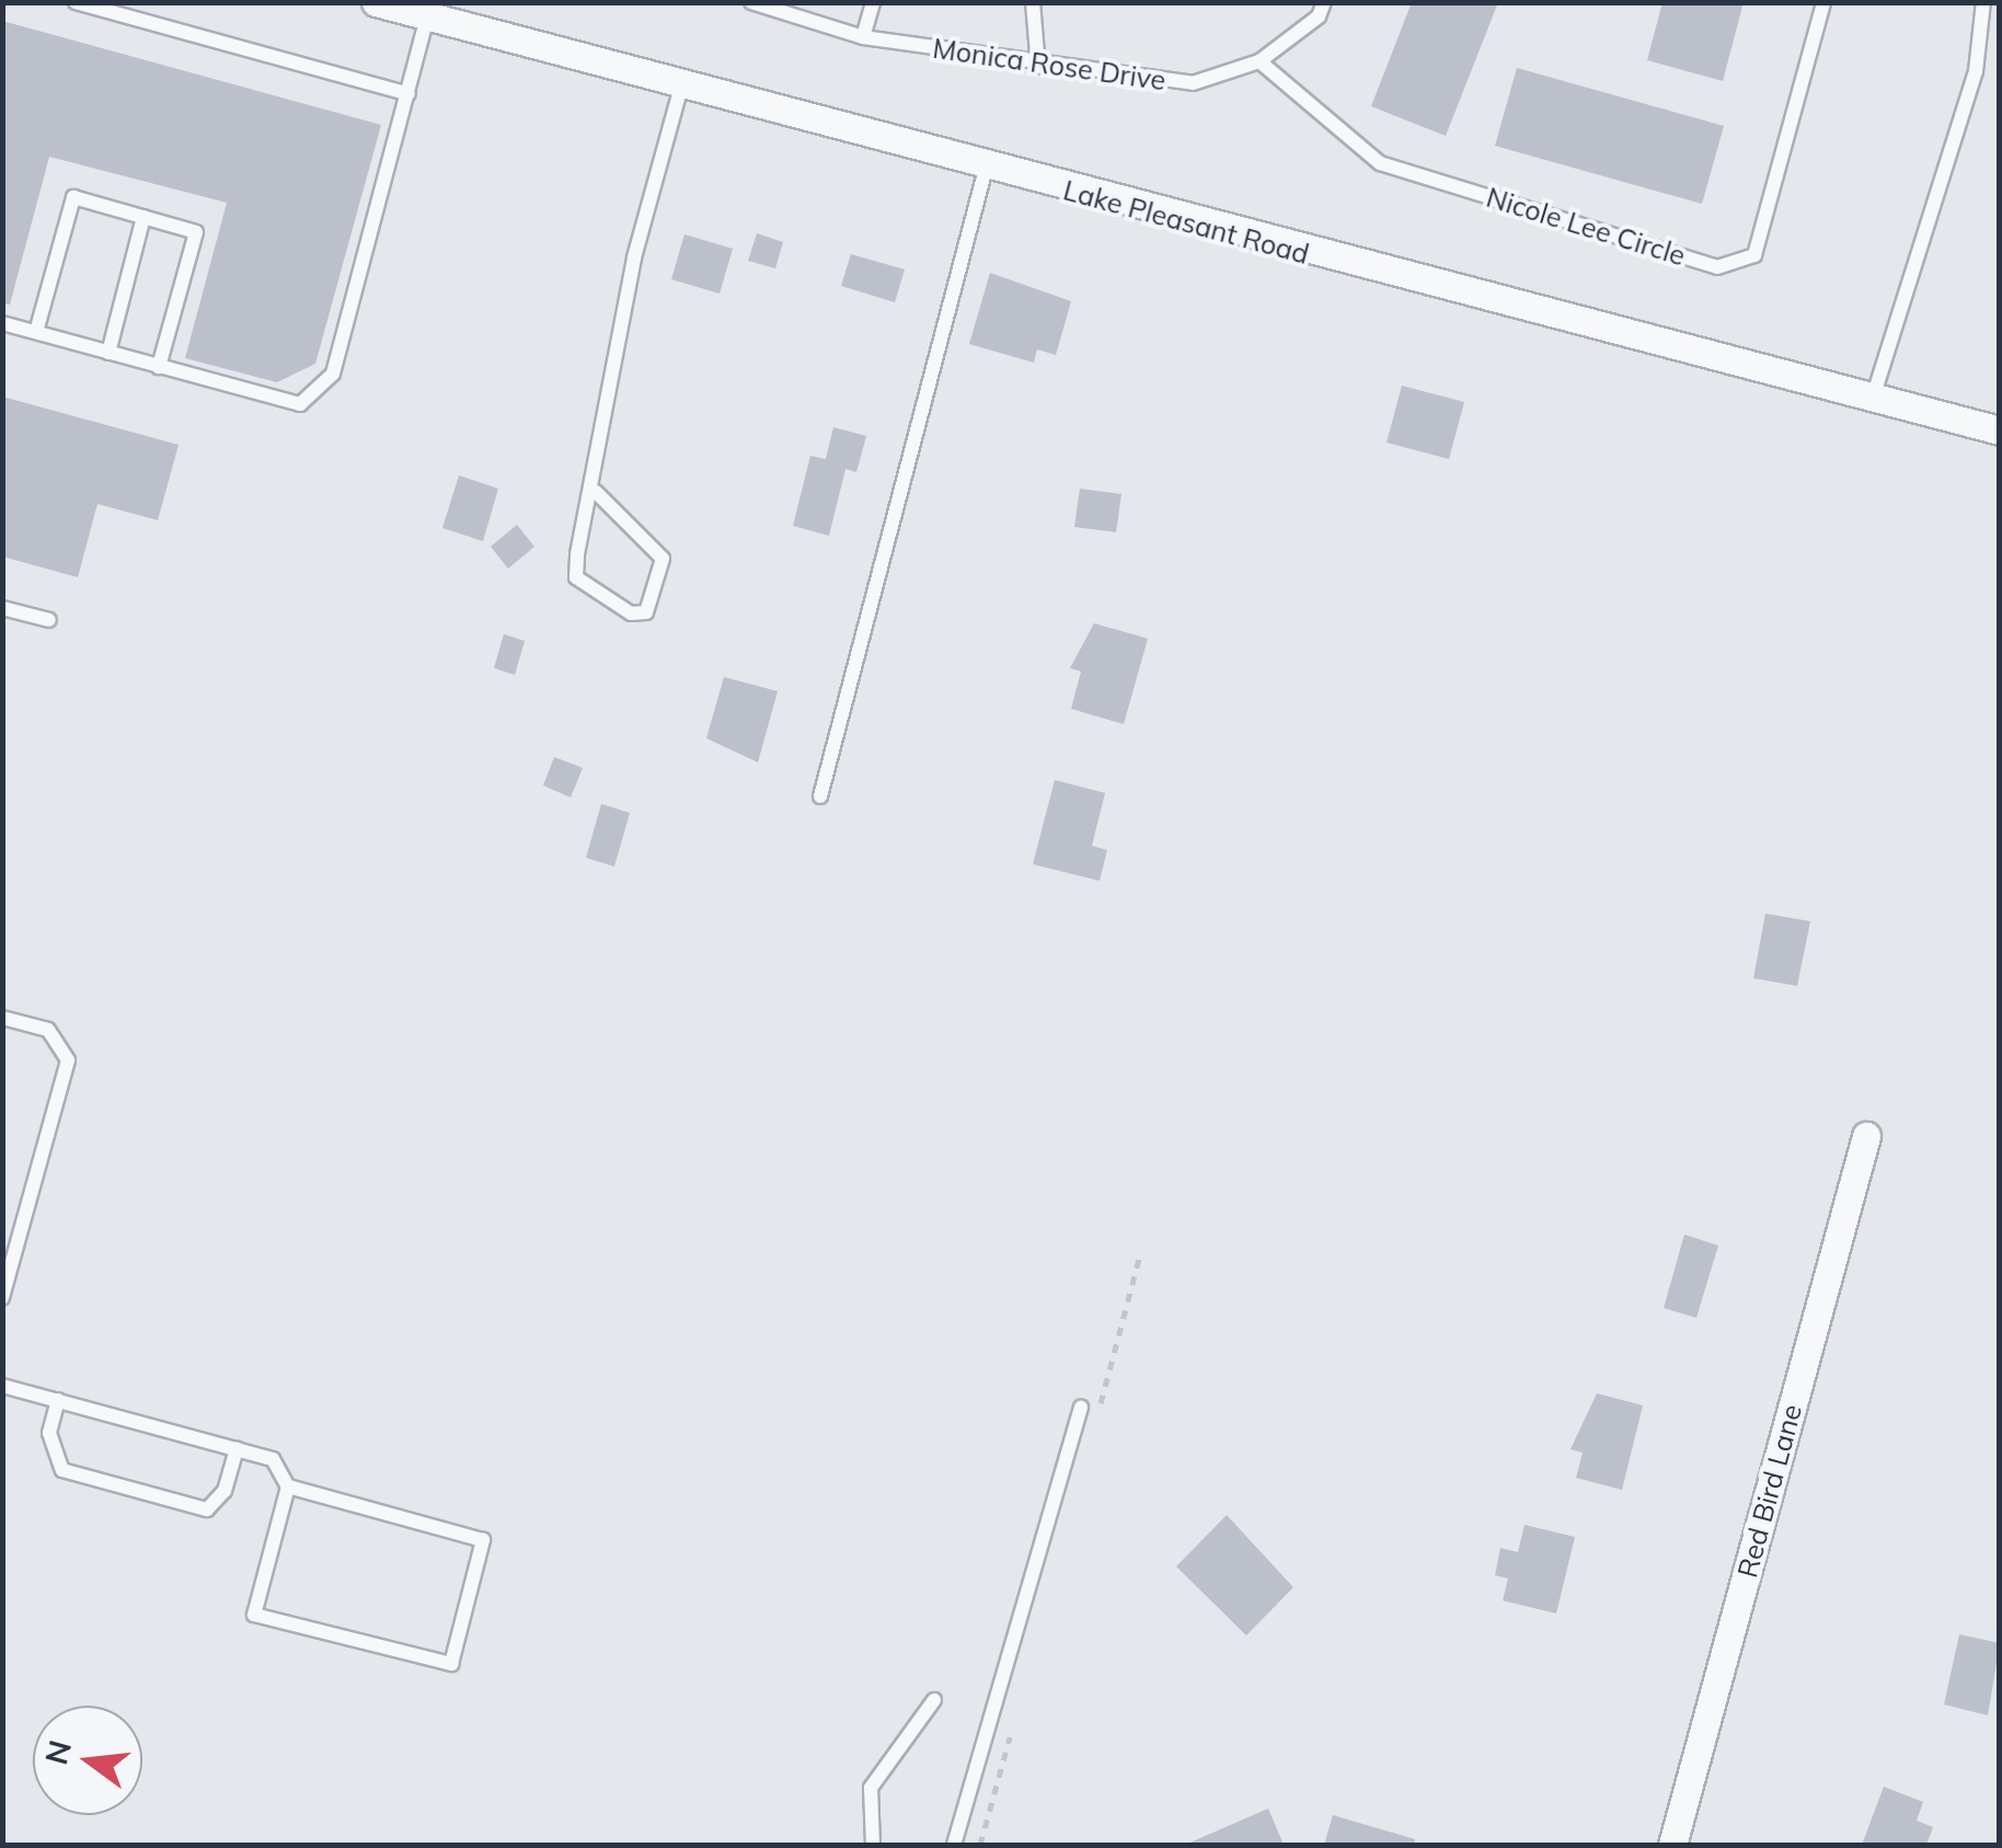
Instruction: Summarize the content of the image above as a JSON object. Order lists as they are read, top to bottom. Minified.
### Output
{"streets":{"street":["Lake Pleasant Road","Red Bird Lane"],"lane":["Monica Rose Drive","Nicole Lee Circle"]},"crossings":[["Monica Rose Drive","Nicole Lee Circle"]],"north":"left"}
